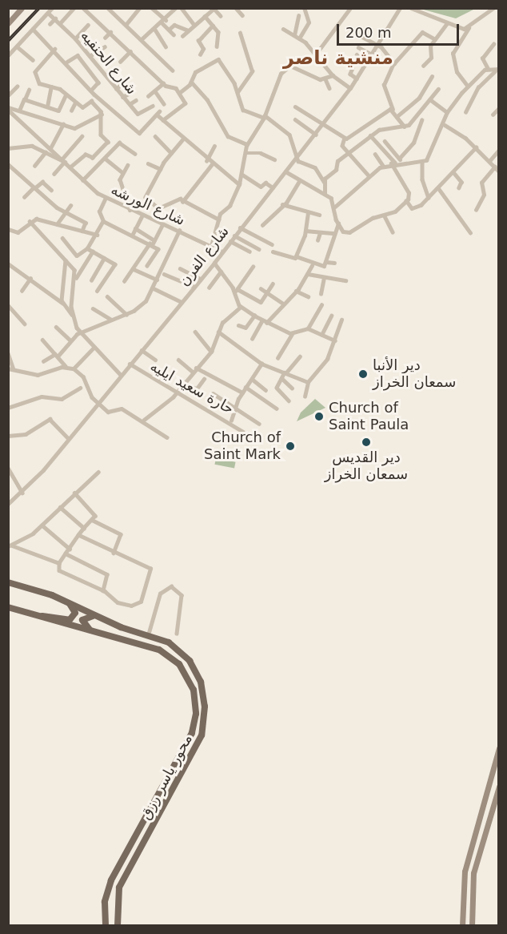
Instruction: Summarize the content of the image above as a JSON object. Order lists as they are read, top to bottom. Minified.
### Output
{"streets":{"main road":["محور ياسر رزق"],"street":["شارع الحنفيه","شارع الورشه","شارع الفرن","حارة سعيد ايليه"]},"crossings":[["شارع الورشه","شارع الفرن"],["شارع الفرن","حارة سعيد ايليه"]],"districts":["منشية ناصر"],"places":["دير الأنبا سمعان الخراز","Church of Saint Paula","دير القديس سمعان الخراز","Church of Saint Mark"],"scale_bar":"200 m"}
